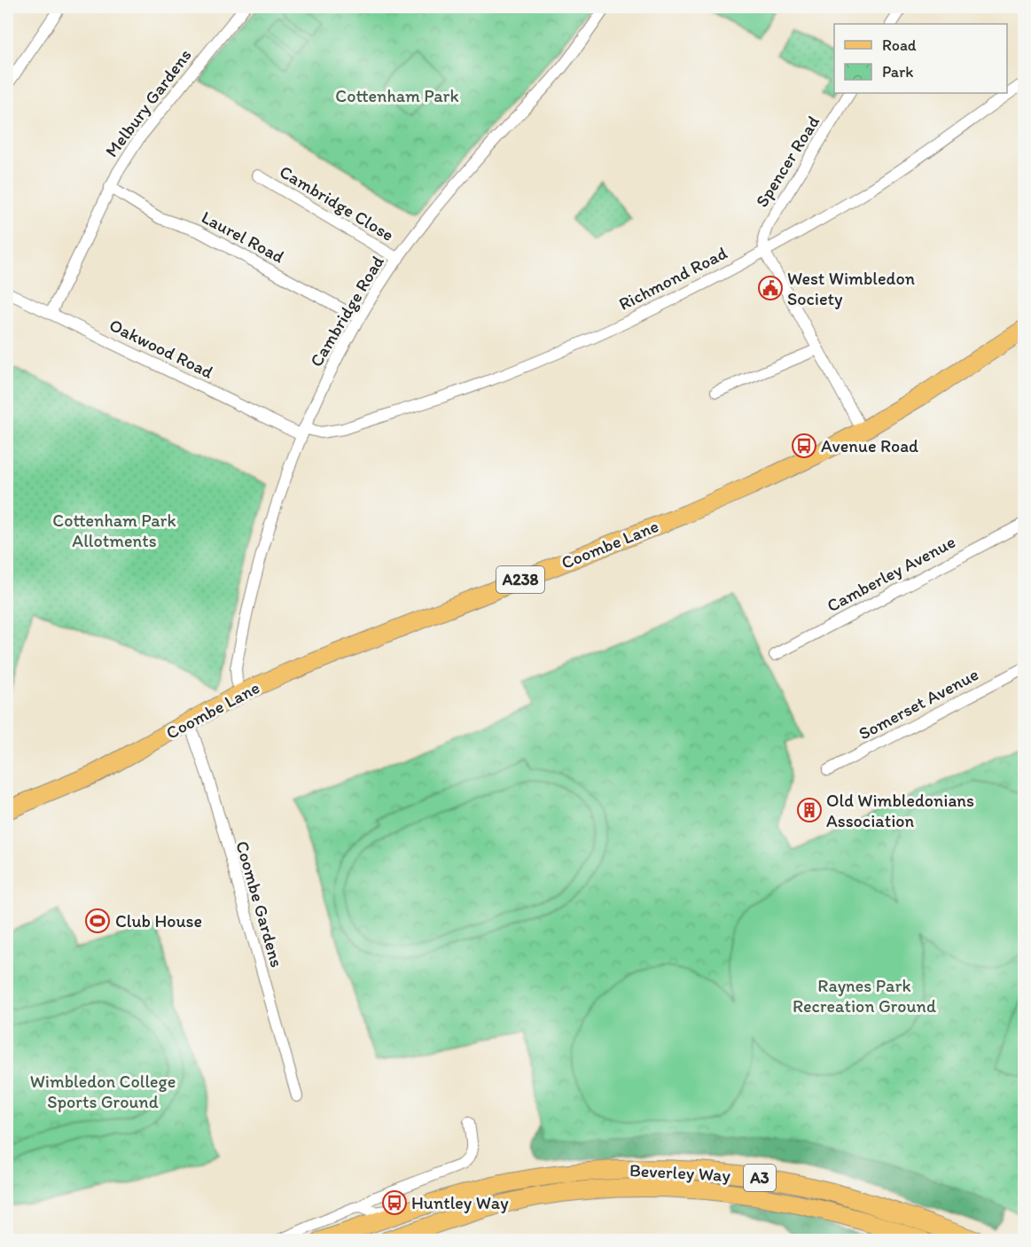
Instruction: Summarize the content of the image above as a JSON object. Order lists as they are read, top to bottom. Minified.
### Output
{"streets":{"main road":["Coombe Lane","A238","Beverley Way","A3"],"street":["Melbury Gardens","Spencer Road","Cambridge Close","Laurel Road","Richmond Road","Cambridge Road","Oakwood Road","Camberley Avenue","Somerset Avenue","Coombe Gardens"]},"crossings":[["Melbury Gardens","Laurel Road"],["Melbury Gardens","Oakwood Road"],["Spencer Road","Richmond Road"],["Cambridge Close","Cambridge Road"],["Laurel Road","Cambridge Road"],["Richmond Road","Cambridge Road"],["Richmond Road","Oakwood Road"],["Cambridge Road","Oakwood Road"],["Cambridge Road","Coombe Lane"],["Coombe Lane","Coombe Gardens"]],"parks":["Cottenham Park","Cottenham Park Allotments","Raynes Park Recreation Ground","Wimbledon College Sports Ground"],"places":{"public building":["West Wimbledon Society"],"bus stop":["Avenue Road","Huntley Way"],"building":["Old Wimbledonians Association"],"sports":["Club House"]},"legend":["Road","Park"]}
